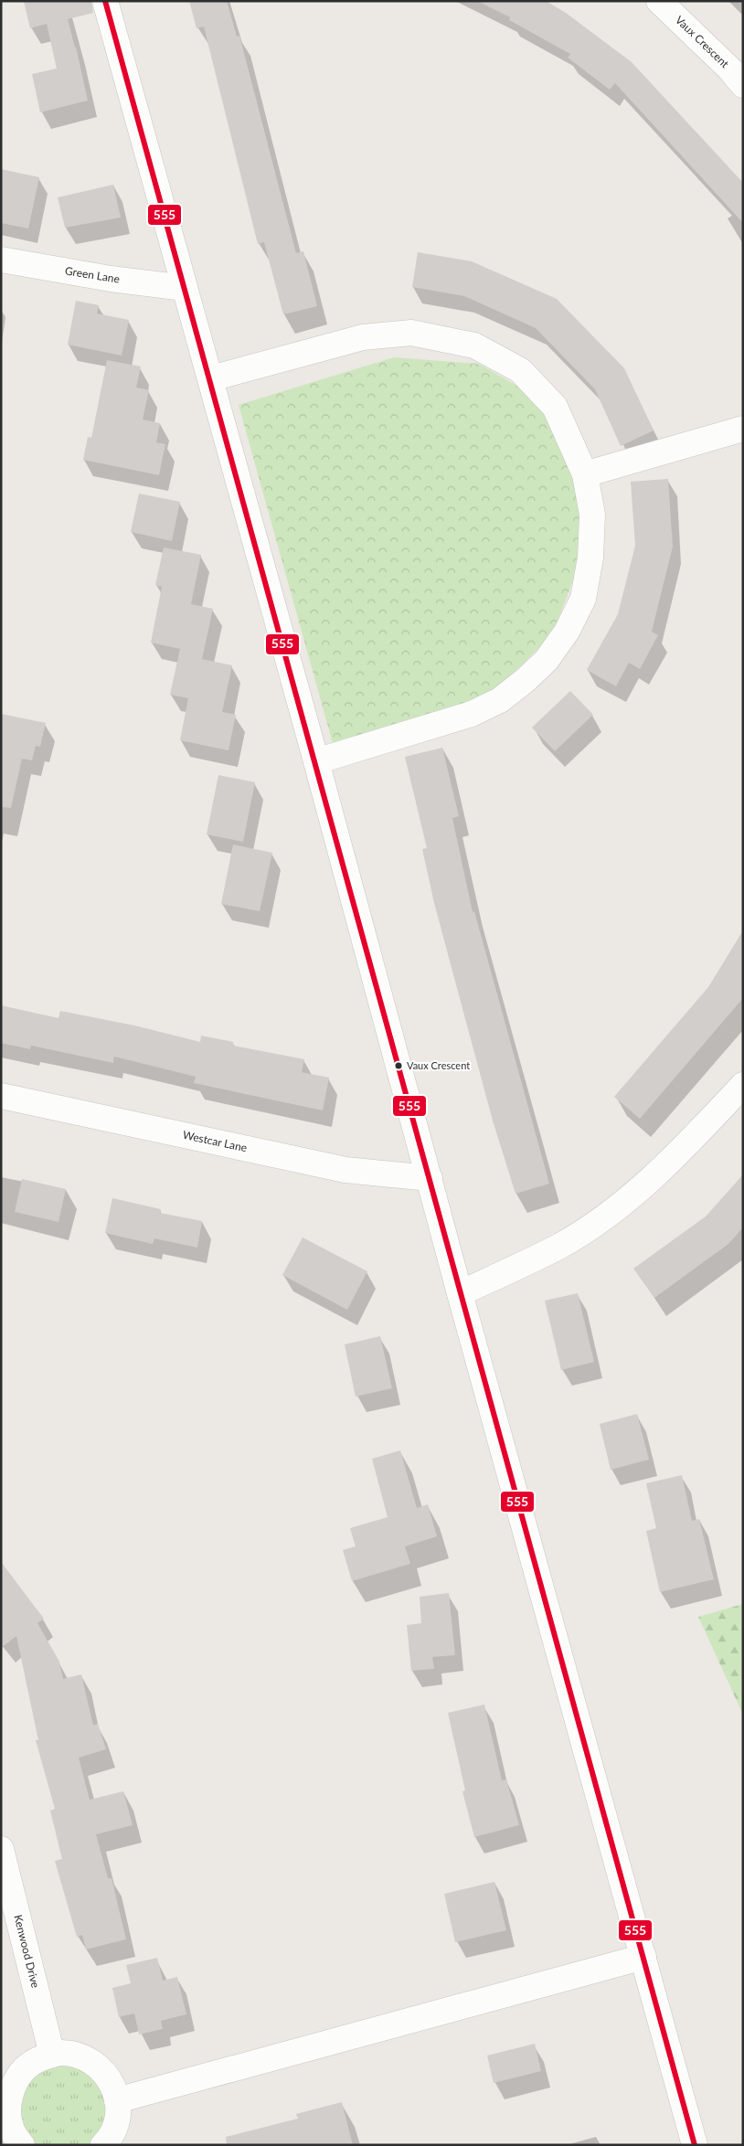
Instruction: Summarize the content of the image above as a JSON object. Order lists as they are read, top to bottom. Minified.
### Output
{"streets":{"street":["Vaux Crescent","Green Lane","Westcar Lane","Kenwood Drive"]},"places":["Vaux Crescent"],"lines":["transit line 555"]}
